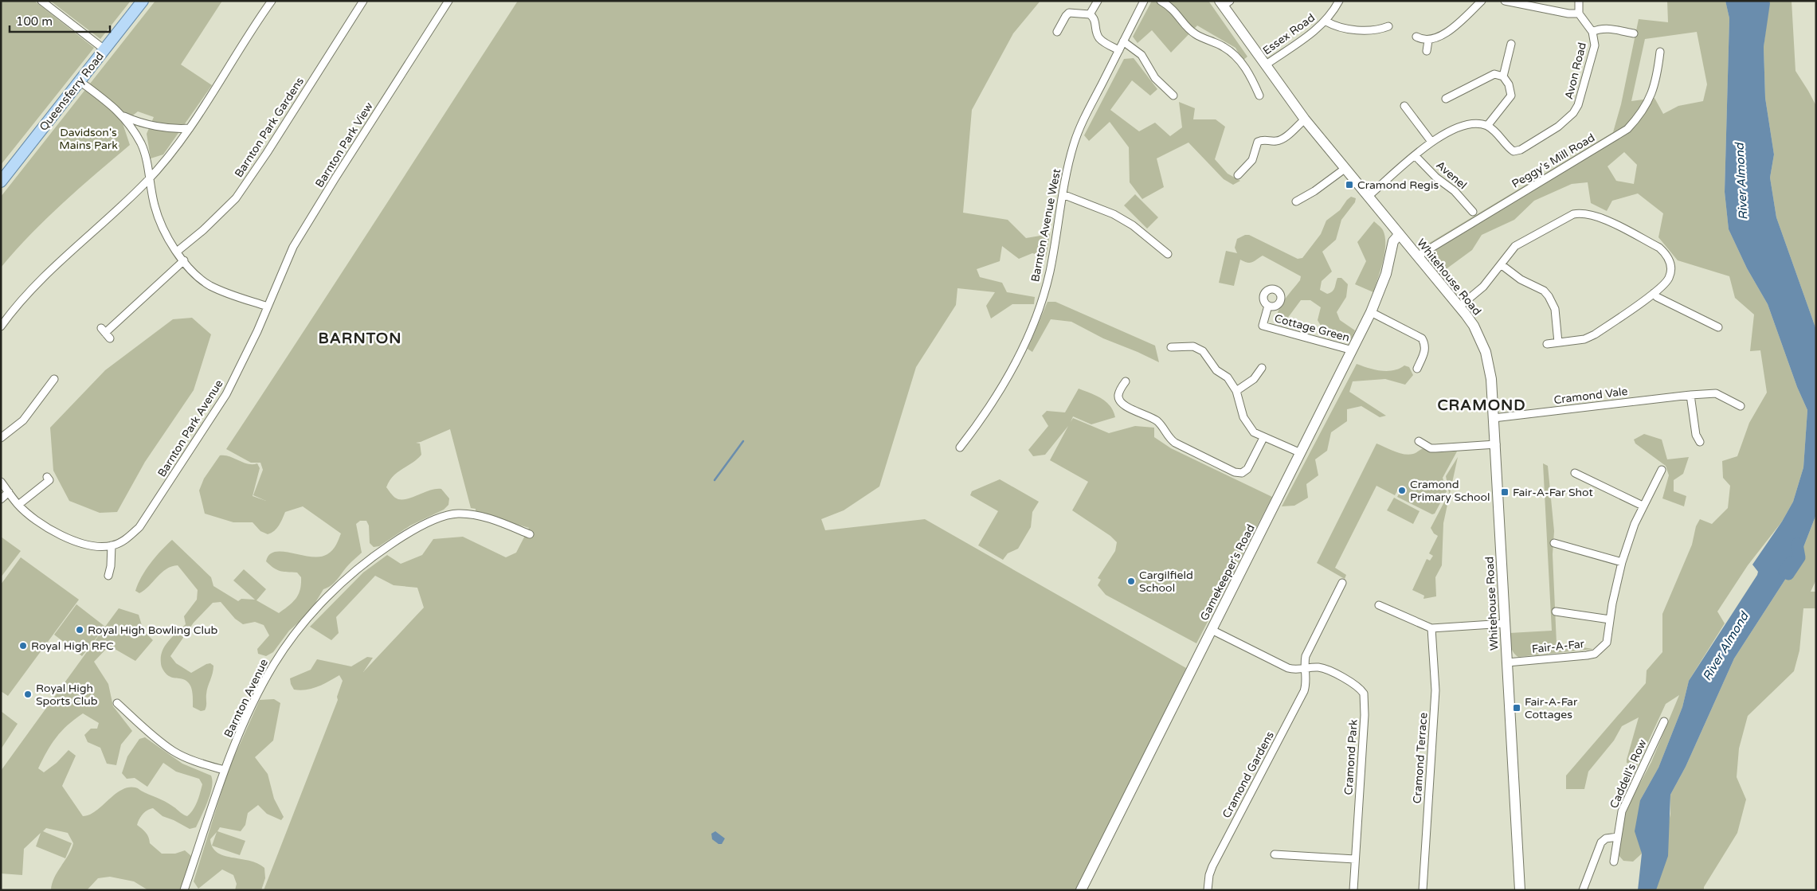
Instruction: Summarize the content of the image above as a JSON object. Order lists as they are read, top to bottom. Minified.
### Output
{"streets":{"main road":["Queensferry Road"],"street":["Essex Road","Avon Road","Barnton Park Gardens","Barnton Park View","Peggy's Mill Road","Avenel","Barnton Avenue West","Whitehouse Road","Cottage Green","Cramond Vale","Barnton Park Avenue","Gamekeeper's Road","Fair-A-Far","Barnton Avenue","Cramond Park","Cramond Terrace","Caddell's Row","Cramond Gardens"]},"crossings":[["Essex Road","Whitehouse Road"],["Barnton Park View","Barnton Park Avenue"],["Peggy's Mill Road","Whitehouse Road"],["Whitehouse Road","Cramond Vale"],["Whitehouse Road","Gamekeeper's Road"],["Whitehouse Road","Fair-A-Far"],["Cottage Green","Gamekeeper's Road"],["Gamekeeper's Road","Cramond Park"],["Cramond Park","Cramond Gardens"]],"districts":["BARNTON","CRAMOND"],"water":["River Almond"],"parks":["Davidson's Mains Park"],"places":{"transit":["Cramond Regis","Fair-A-Far Shot","Fair-A-Far Cottages"],"other":["Cramond Primary School","Cargilfield School","Royal High Bowling Club","Royal High RFC","Royal High Sports Club"]},"scale_bar":"100 m"}
